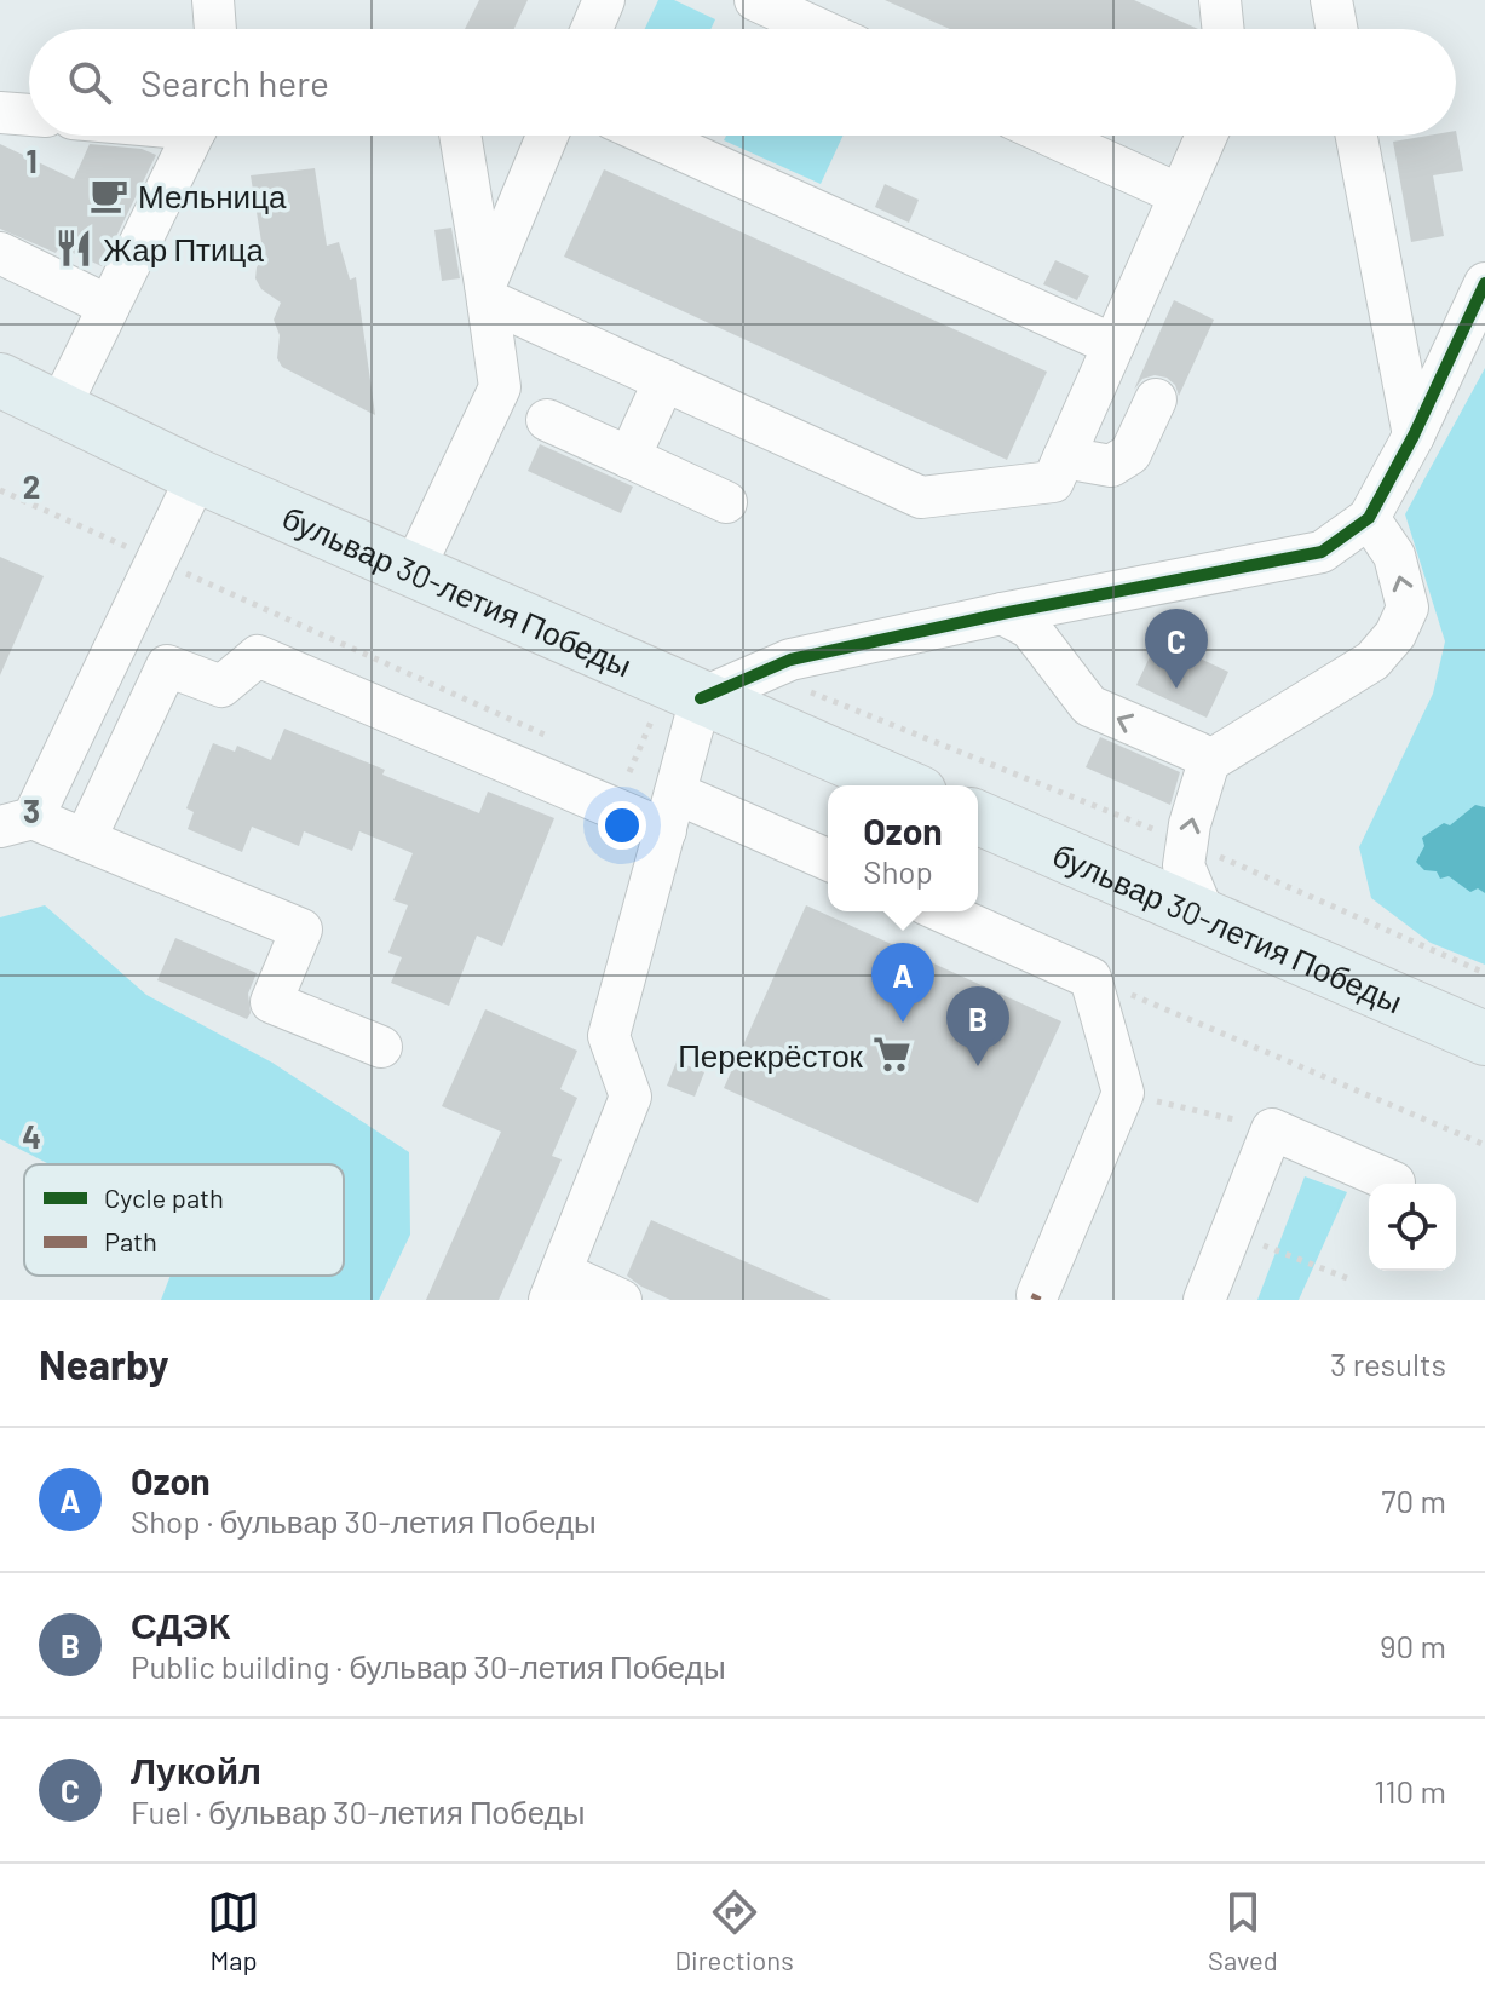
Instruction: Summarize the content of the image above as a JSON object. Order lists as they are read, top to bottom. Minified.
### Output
{"streets":{"main road":["бульвар 30-летия Победы"]},"places":{"cafe":["Мельница"],"restaurant":["Жар Птица"],"supermarket":["Перекрёсток"]},"legend":["Cycle path","Path"],"page":{"search":"Search here","pins":["C","A","B"],"popup":["Ozon","Shop"],"heading":["Nearby","3 results"],"list":[{"mark":"A","name":"Ozon","note":"Shop · бульвар 30-летия Победы","value":"70 m"},{"mark":"B","name":"СДЭК","note":"Public building · бульвар 30-летия Победы","value":"90 m"},{"mark":"C","name":"Лукойл","note":"Fuel · бульвар 30-летия Победы","value":"110 m"}],"nav":["Map","Directions","Saved"]},"grid":{"rows":["1","2","3","4"]}}
